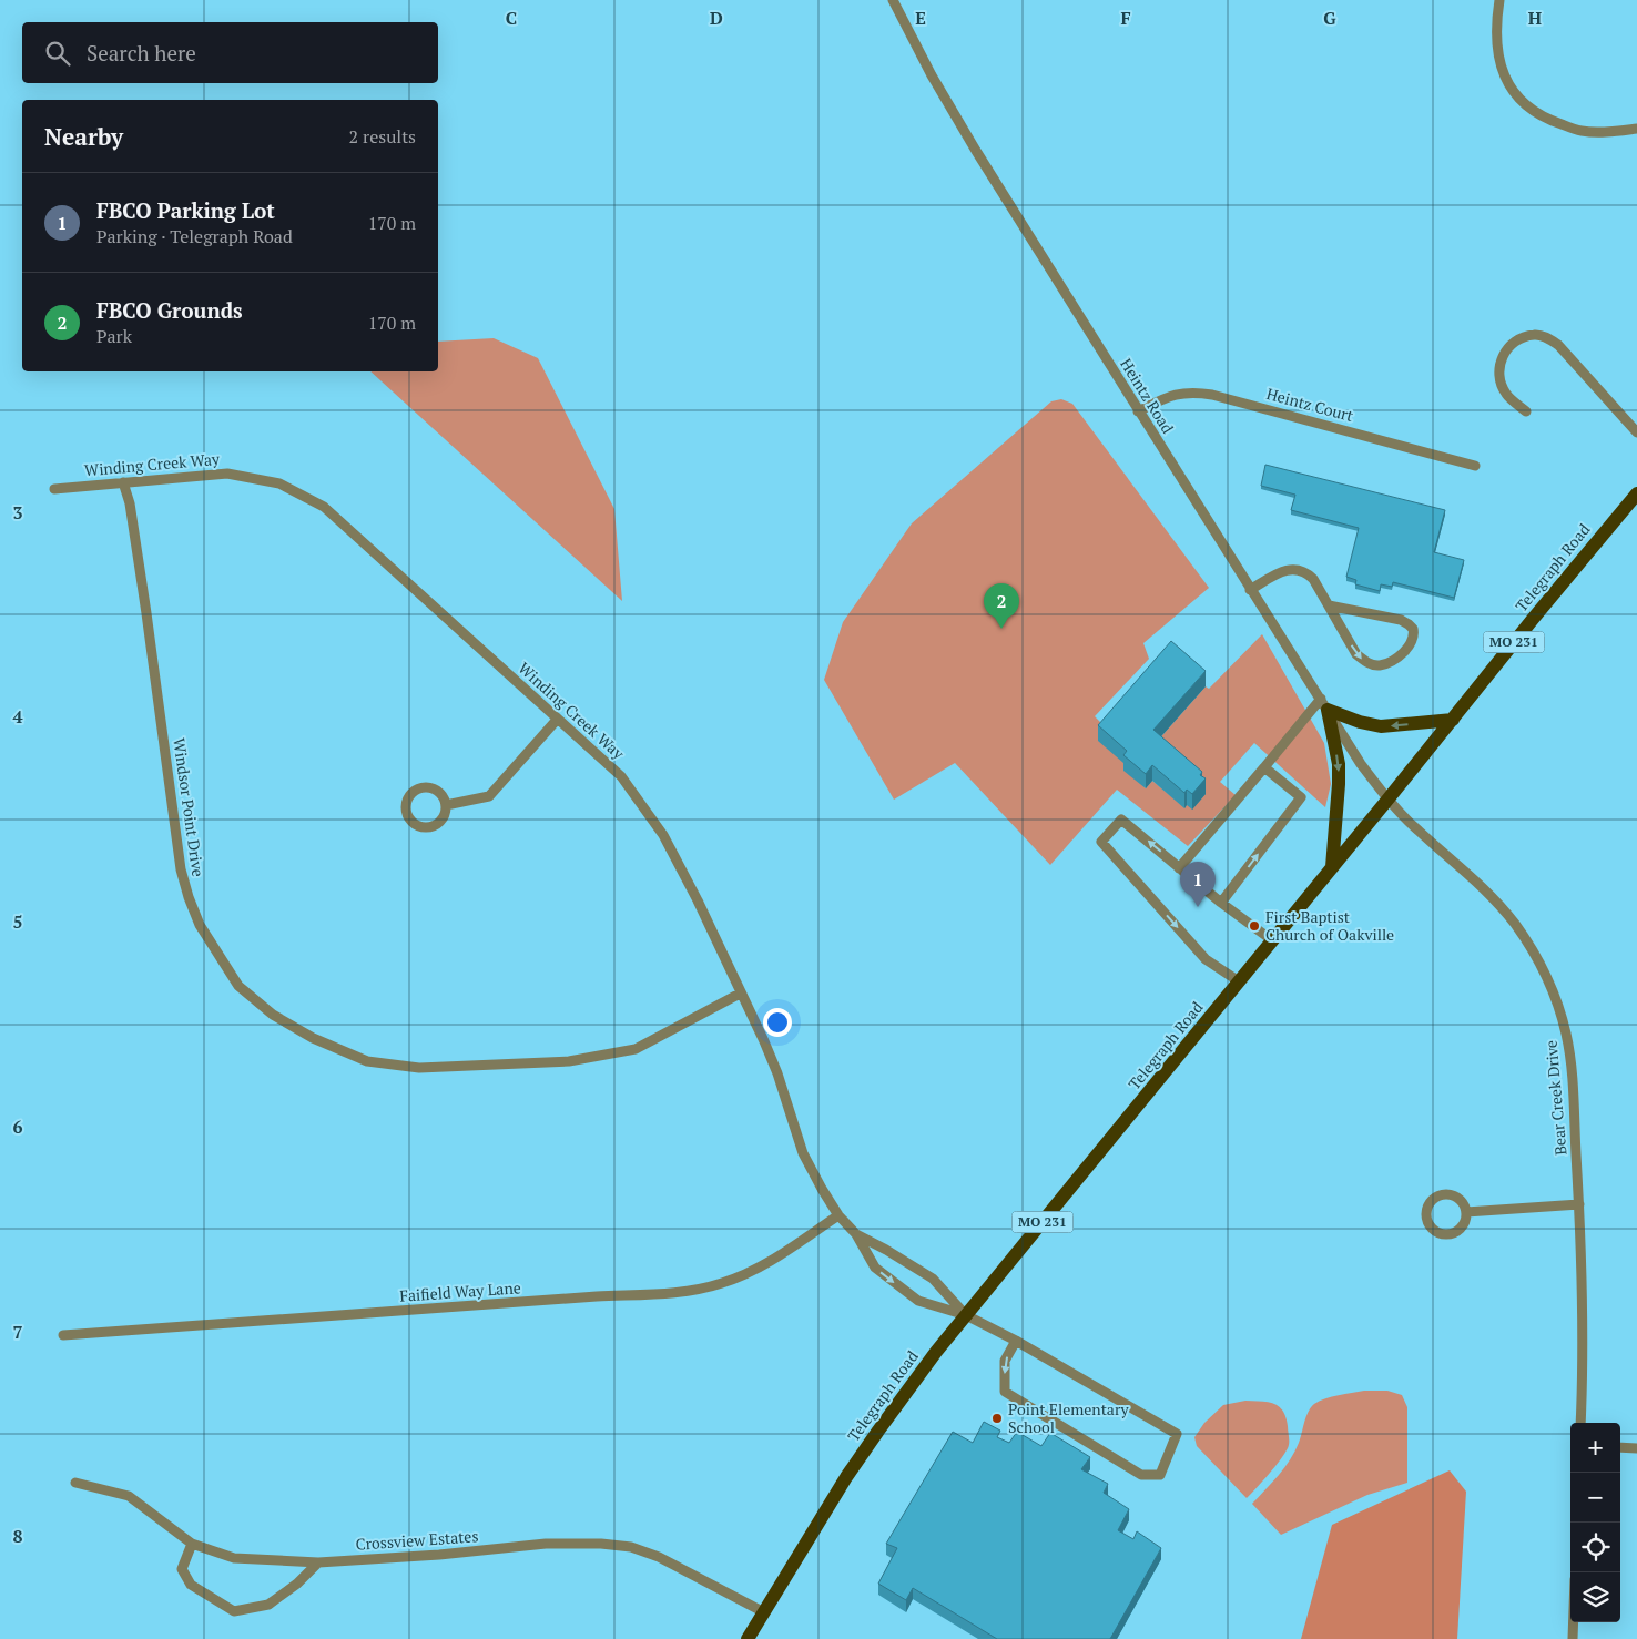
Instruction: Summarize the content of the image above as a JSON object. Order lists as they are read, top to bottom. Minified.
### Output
{"streets":{"main road":["Telegraph Road","MO 231"],"street":["Heintz Road","Heintz Court","Winding Creek Way","Windsor Point Drive","Bear Creek Drive","Faifield Way Lane","Crossview Estates"]},"crossings":[["Heintz Road","Heintz Court"],["Heintz Road","Telegraph Road"],["Heintz Road","Bear Creek Drive"],["Winding Creek Way","Telegraph Road"],["Winding Creek Way","Windsor Point Drive"],["Winding Creek Way","Faifield Way Lane"],["Telegraph Road","Bear Creek Drive"],["Telegraph Road","Crossview Estates"]],"places":["First Baptist Church of Oakville","Point Elementary School"],"page":{"search":"Search here","heading":["Nearby","2 results"],"list":[{"mark":"1","name":"FBCO Parking Lot","note":"Parking · Telegraph Road","value":"170 m"},{"mark":"2","name":"FBCO Grounds","note":"Park","value":"170 m"}],"pins":["2","1"],"map_buttons":["+","−"]},"grid":{"columns":["C","D","E","F","G","H"],"rows":["3","4","5","6","7","8"]}}
